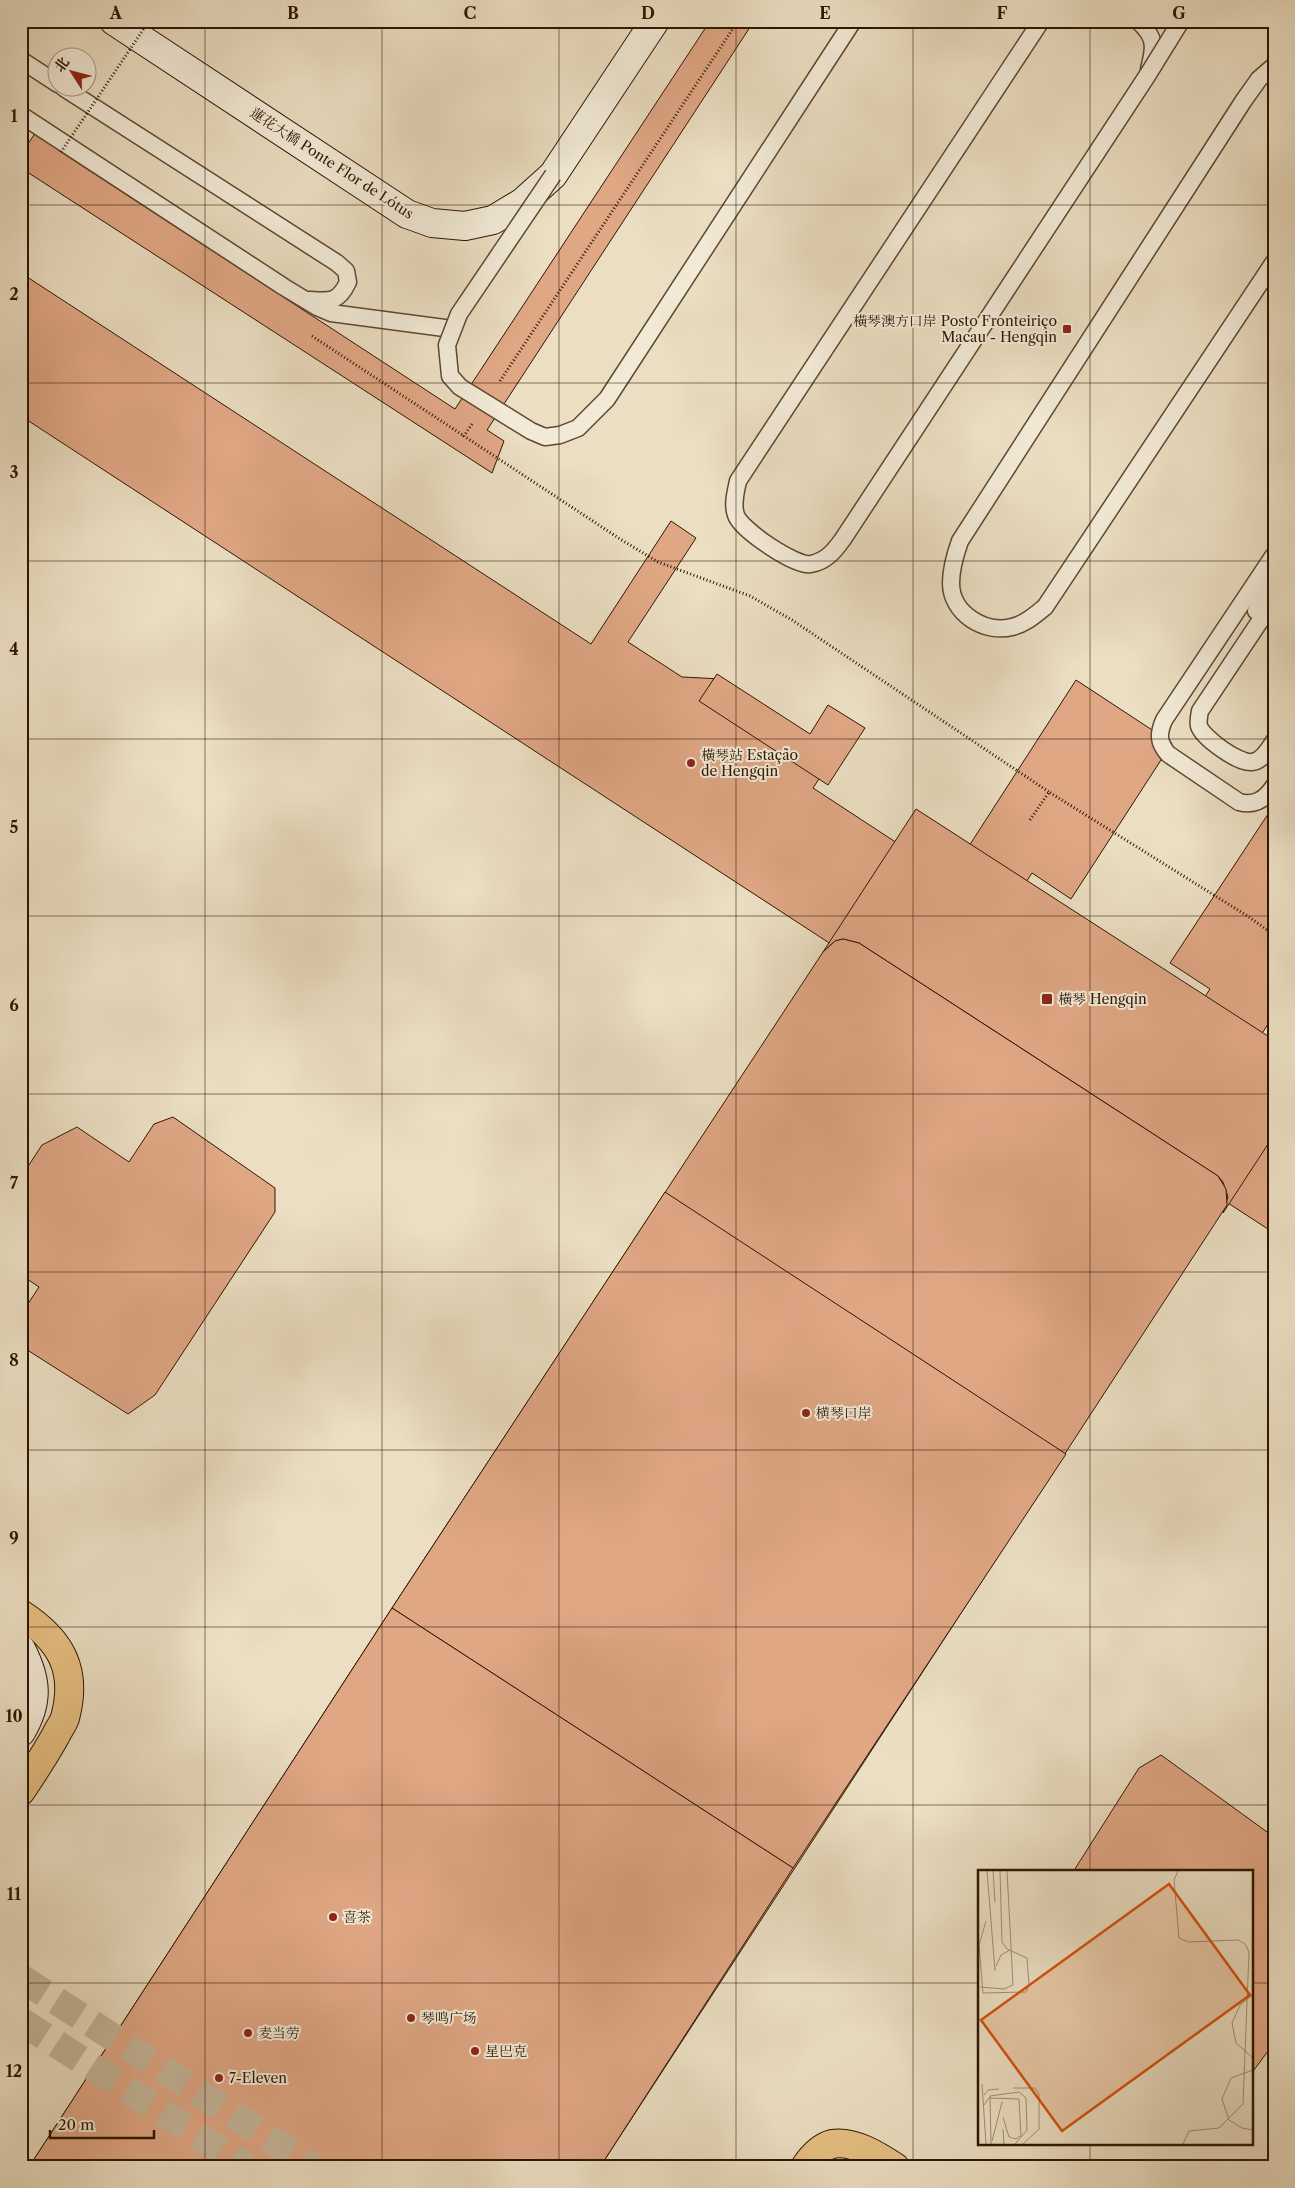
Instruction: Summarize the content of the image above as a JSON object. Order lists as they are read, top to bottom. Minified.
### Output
{"streets":{"main road":["蓮花大橋 Ponte Flor de Lótus"]},"places":{"transit":["橫琴澳方口岸 Posto Fronteiriço Macau - Hengqin","橫琴 Hengqin"],"other":["橫琴站 Estação de Hengqin","横琴口岸","喜茶","琴鸣广场","麦当劳","星巴克","7-Eleven"]},"scale_bar":"20 m","north":"top left","grid":{"columns":["A","B","C","D","E","F","G"],"rows":["1","2","3","4","5","6","7","8","9","10","11","12"]}}
